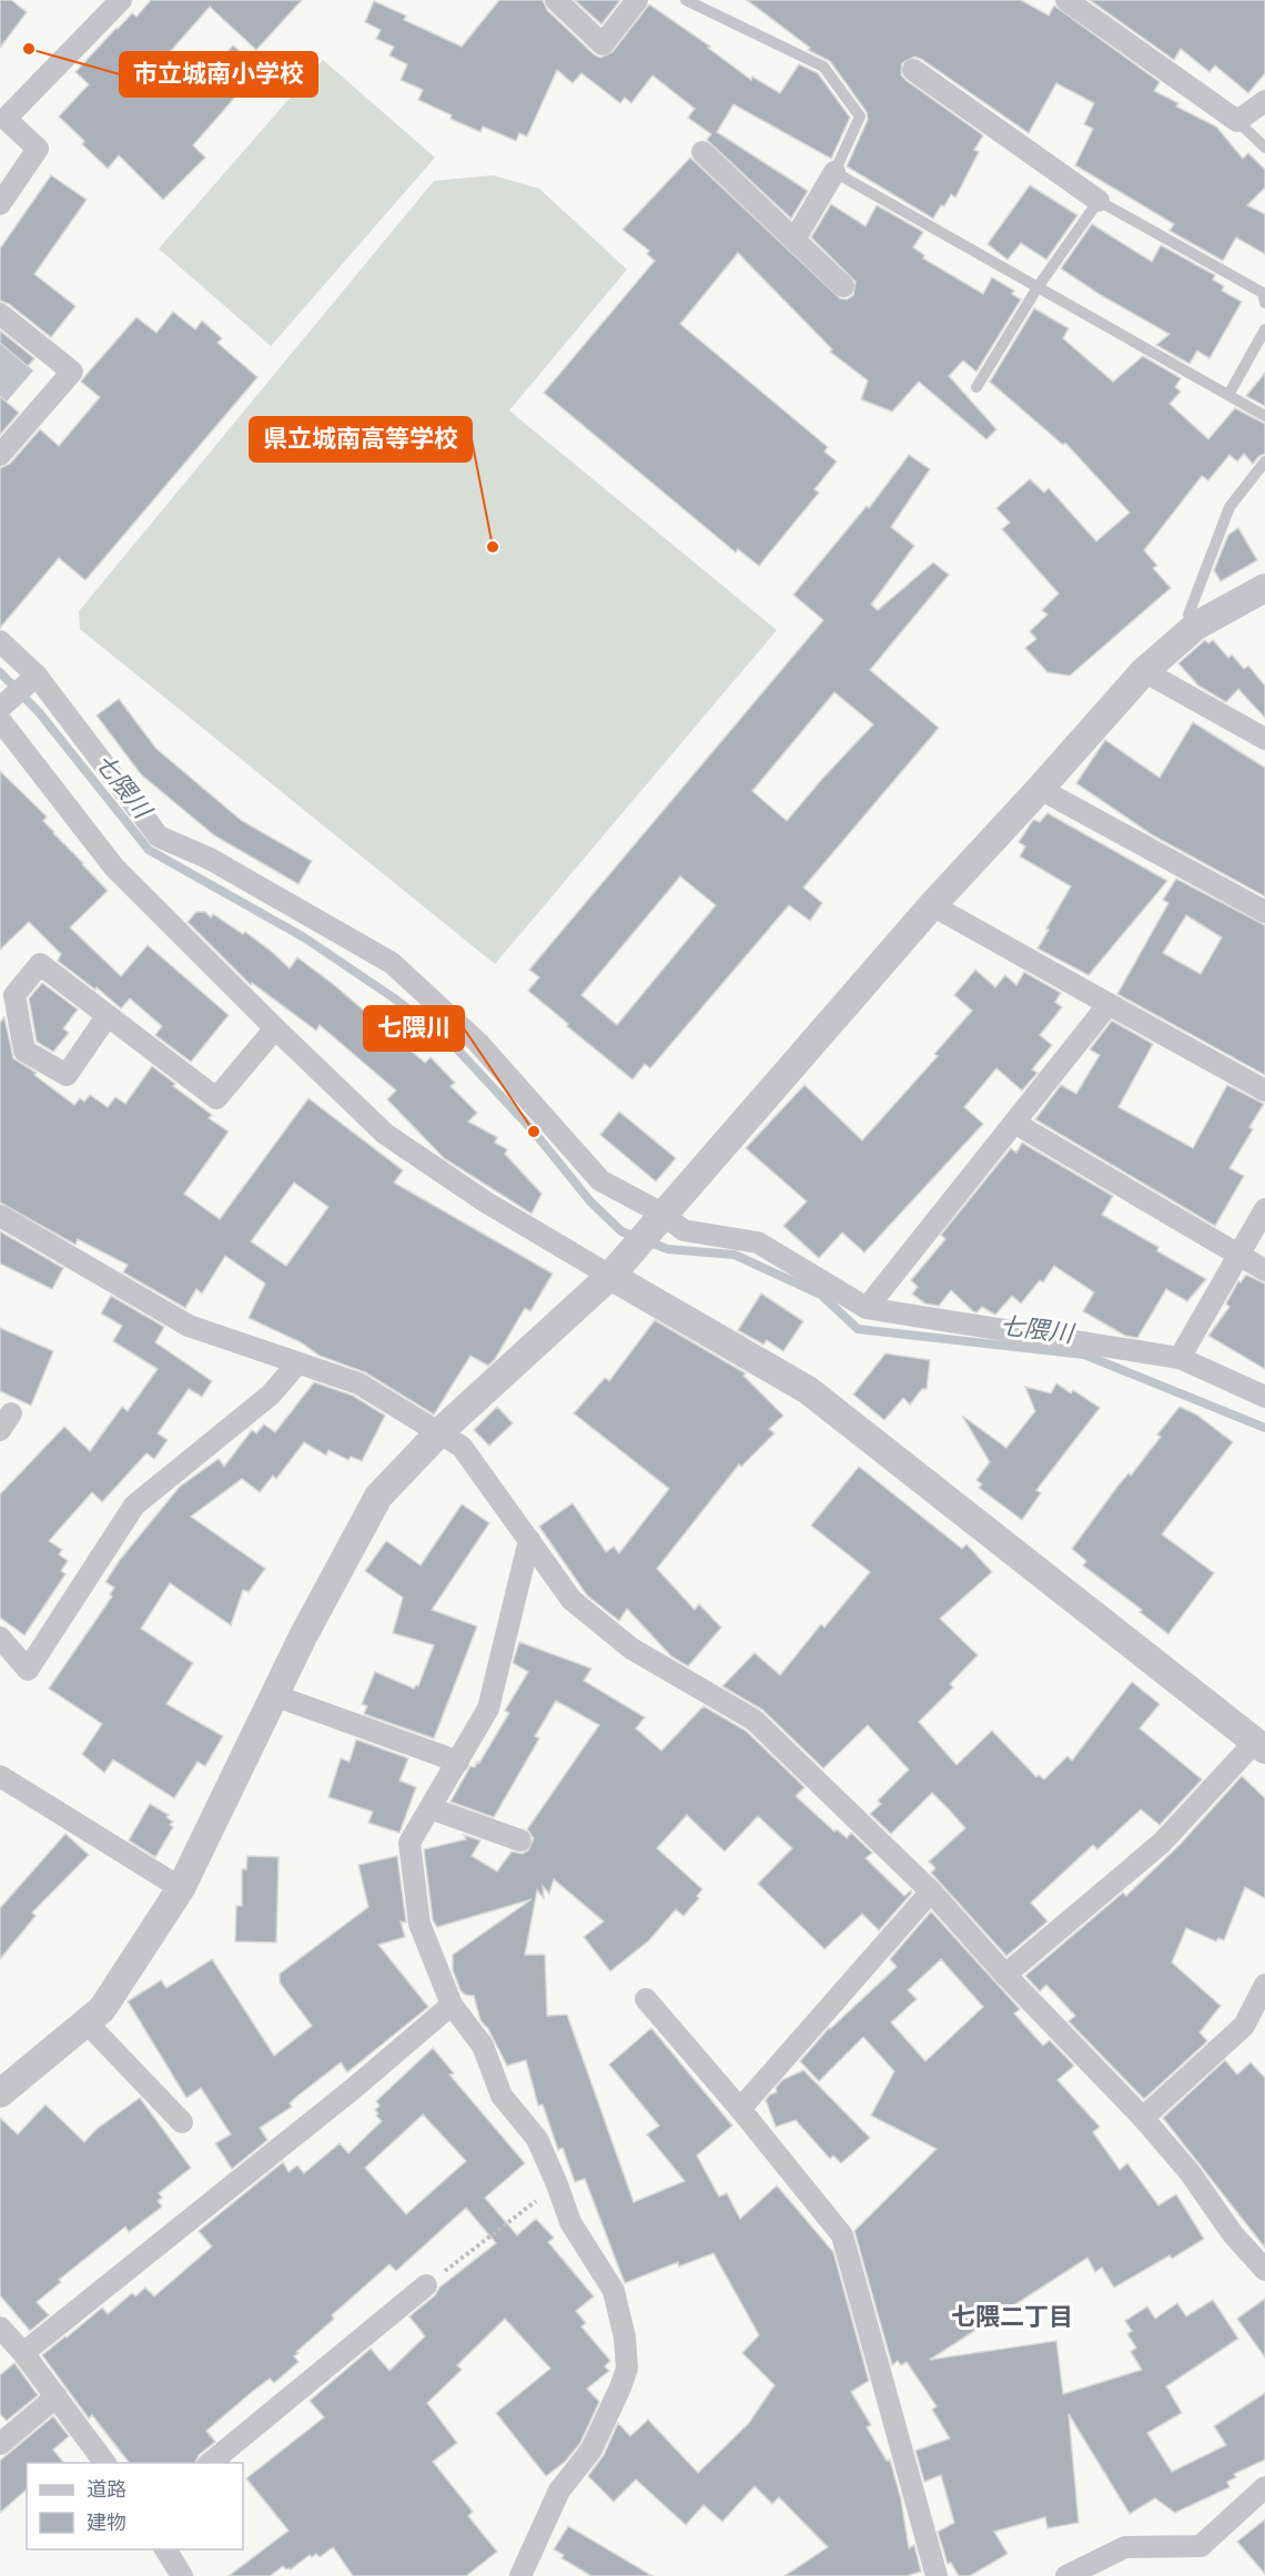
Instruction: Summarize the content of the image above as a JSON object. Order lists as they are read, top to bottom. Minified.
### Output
{"districts":["七隈二丁目"],"water":["七隈川"],"places":["市立城南小学校","県立城南高等学校","七隈川"],"legend":["道路","建物"]}
